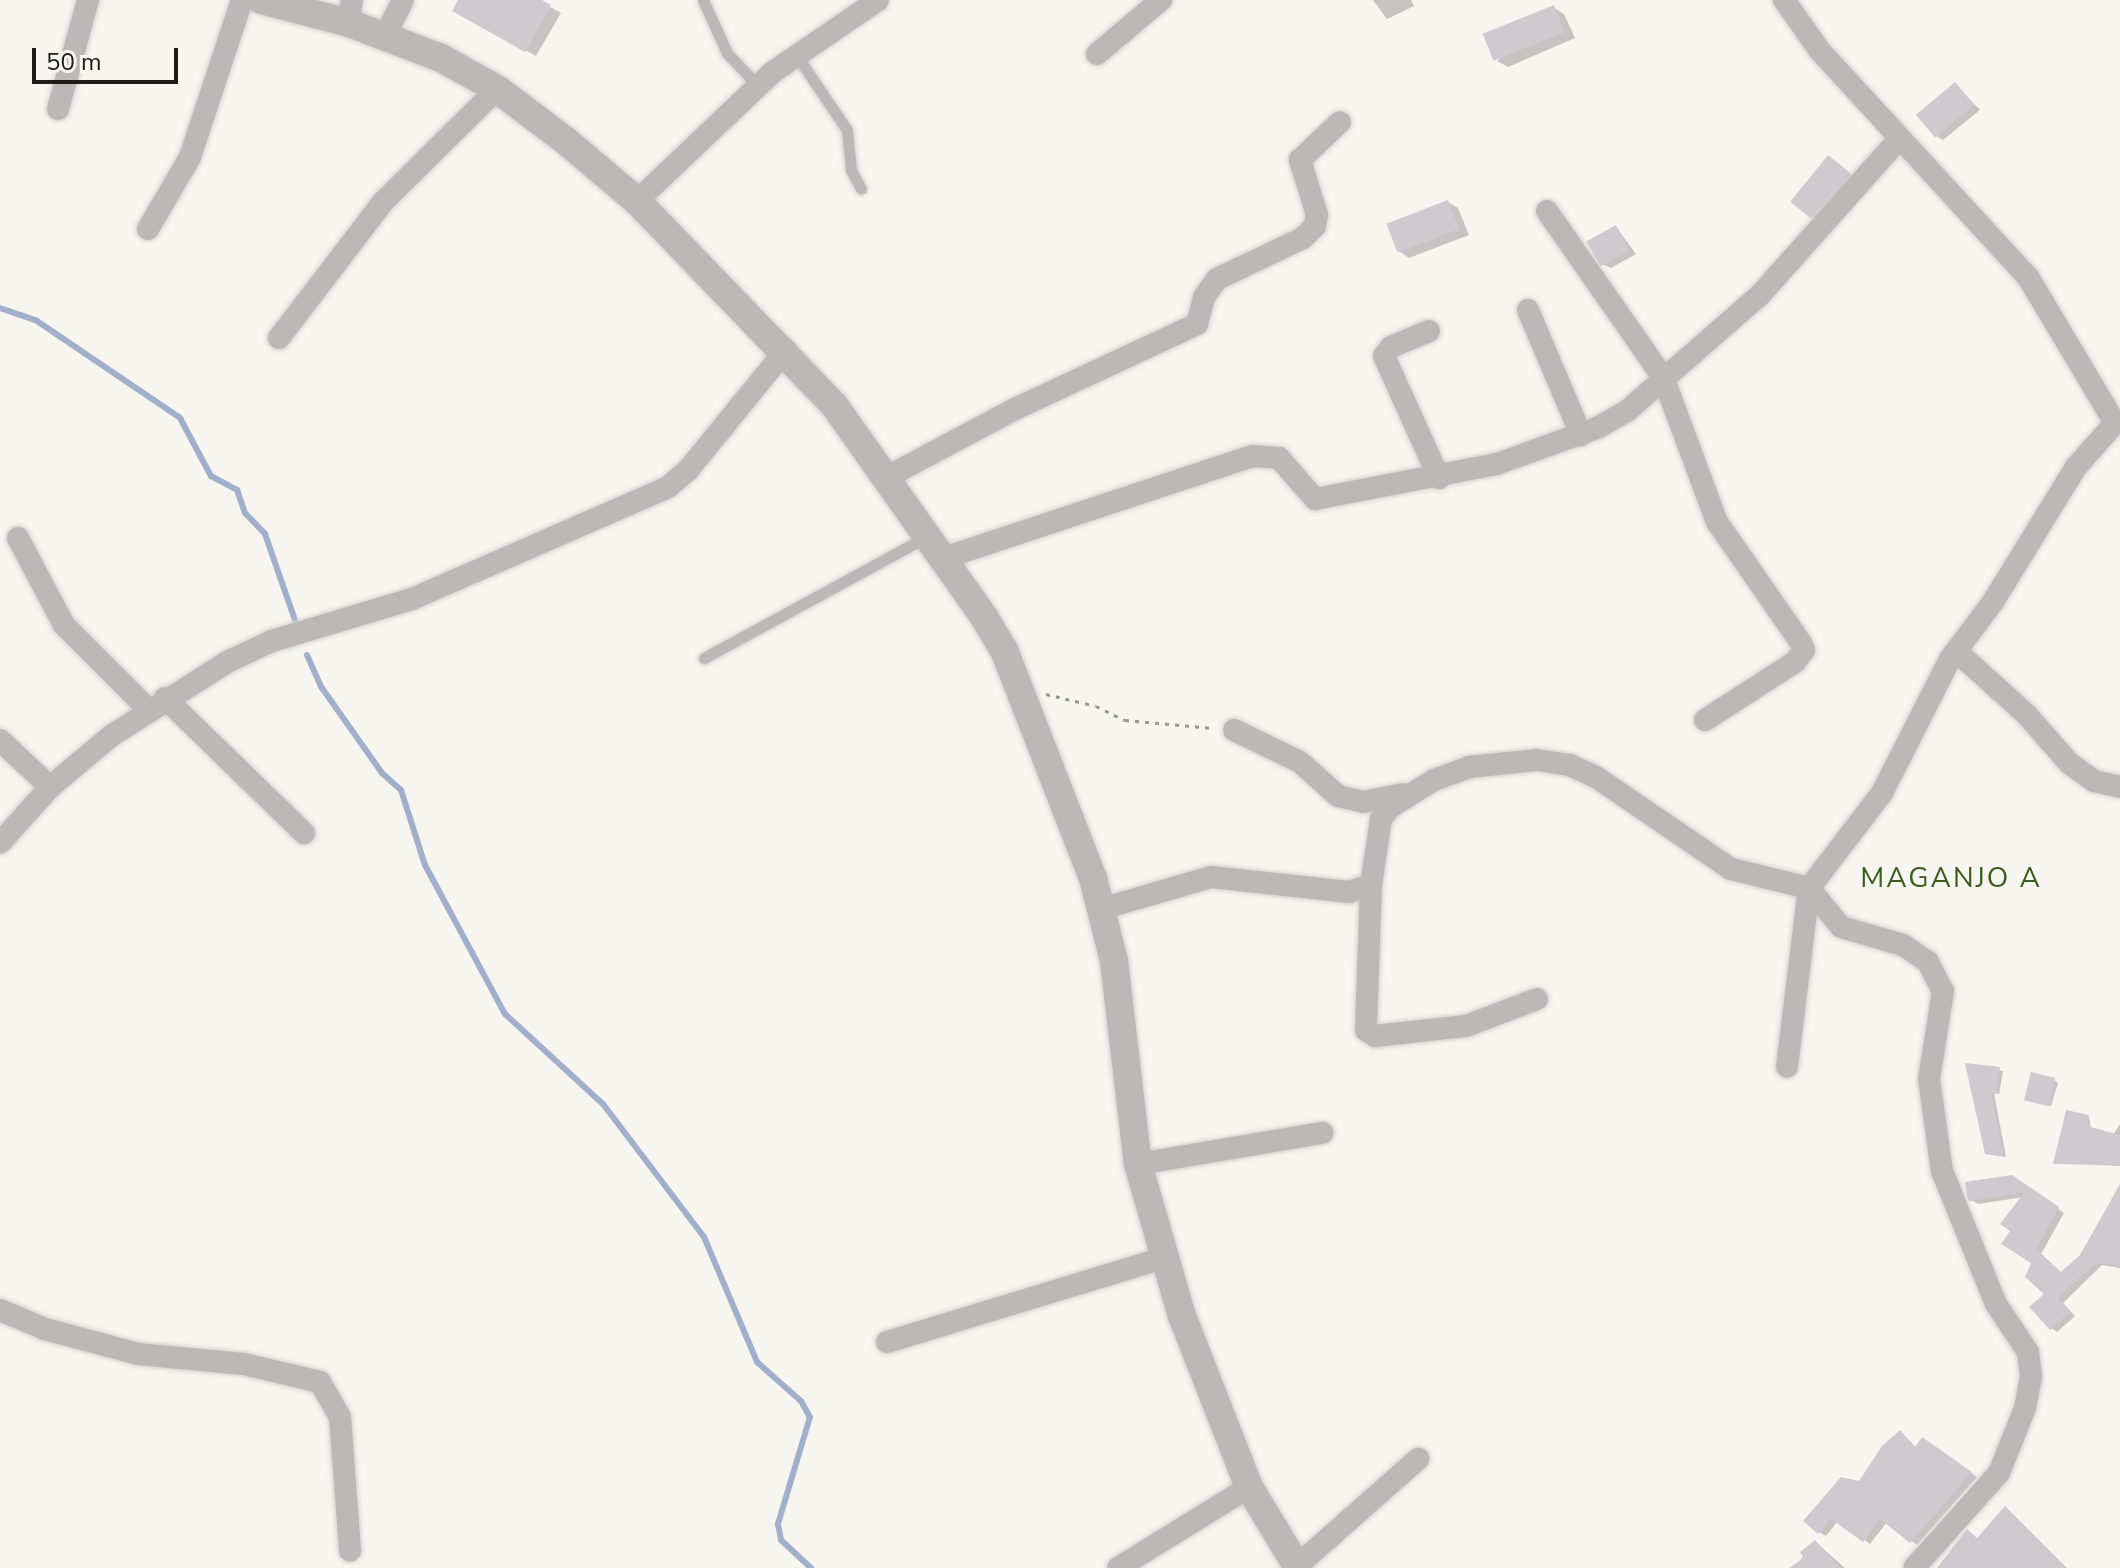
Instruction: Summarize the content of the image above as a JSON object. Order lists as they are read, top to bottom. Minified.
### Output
{"districts":["MAGANJO A"],"scale_bar":"50 m"}
